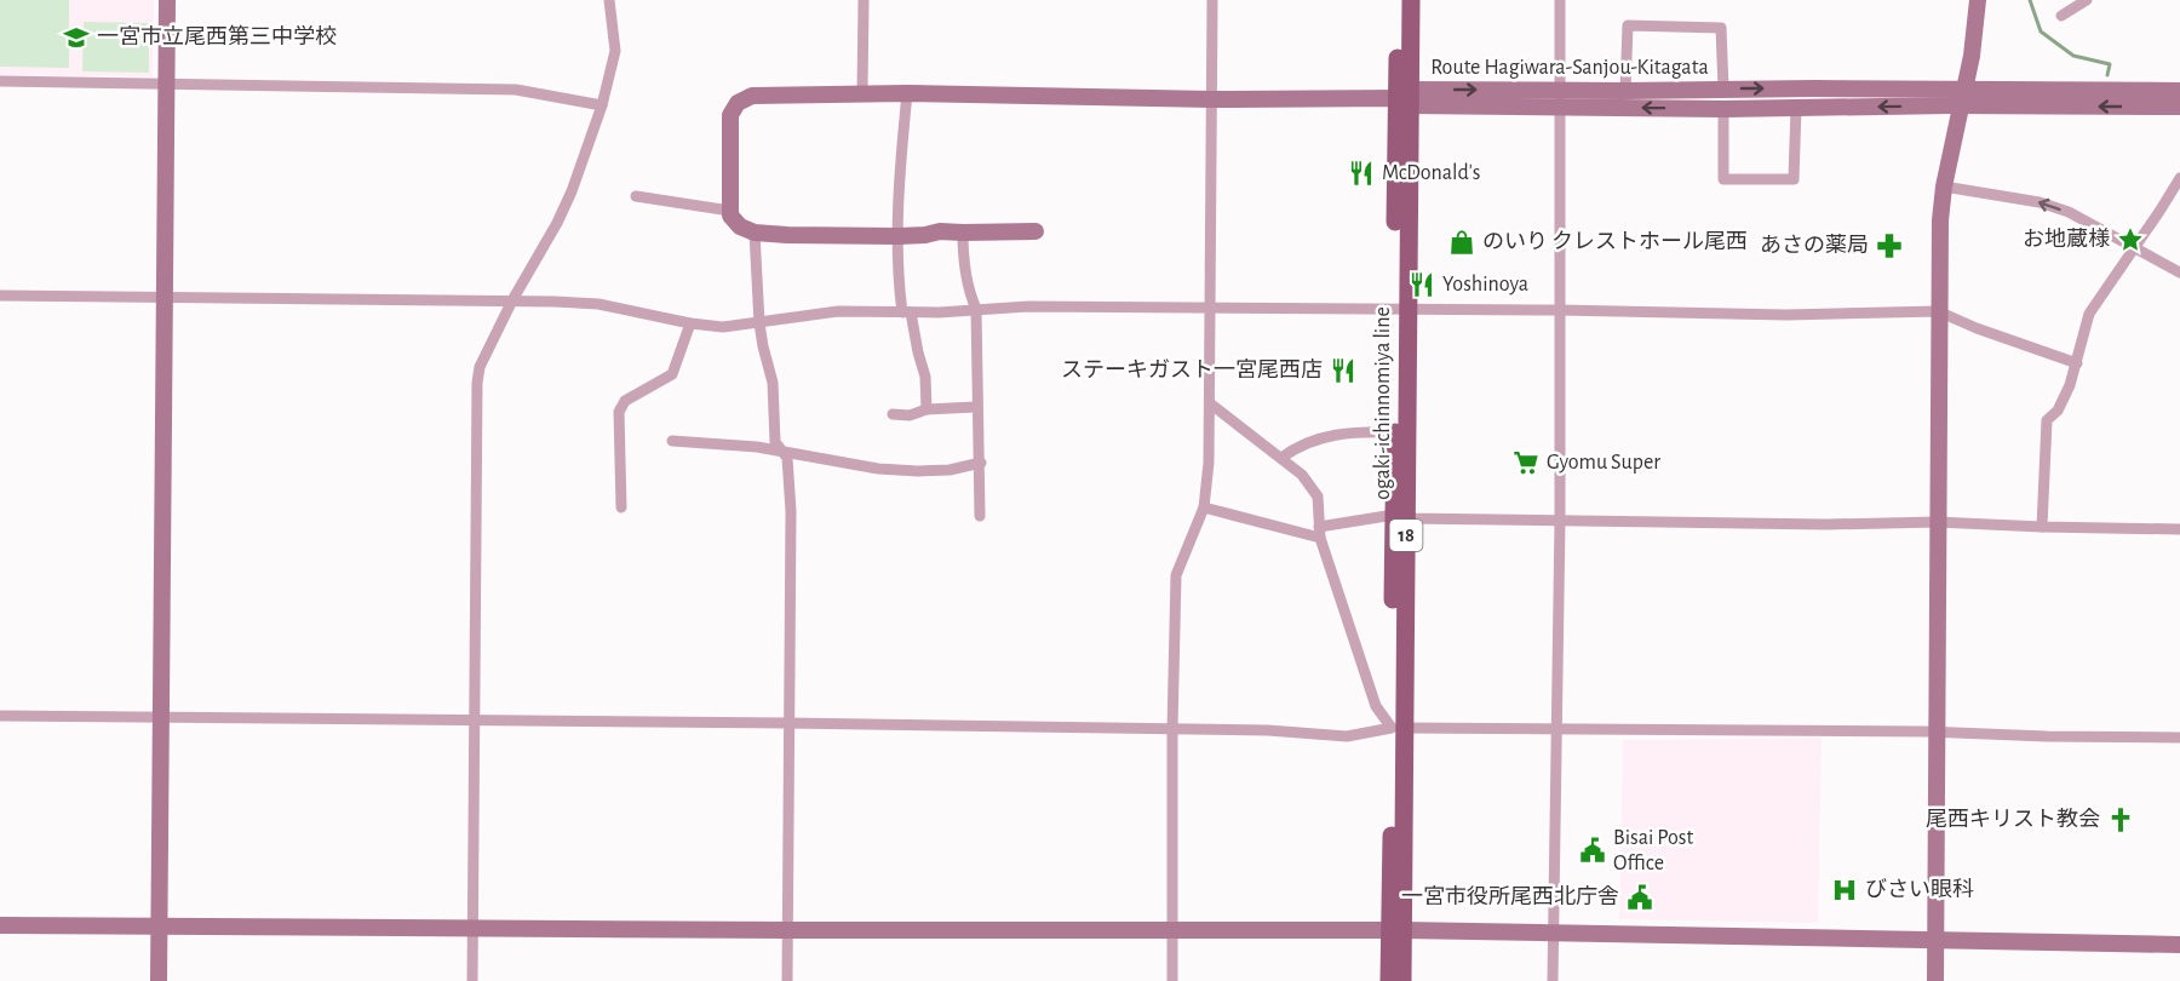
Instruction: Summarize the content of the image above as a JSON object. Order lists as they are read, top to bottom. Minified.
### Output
{"streets":{"main road":["ogaki-ichinnomiya line","18"],"street":["Route Hagiwara-Sanjou-Kitagata"]},"crossings":[["Route Hagiwara-Sanjou-Kitagata","ogaki-ichinnomiya line"]],"places":{"school or university":["一宮市立尾西第三中学校"],"restaurant":["McDonald's","Yoshinoya","ステーキガスト一宮尾西店"],"place":["お地蔵様"],"shop":["のいり クレストホール尾西"],"pharmacy":["あさの薬局"],"supermarket":["Gyomu Super"],"church":["尾西キリスト教会"],"public building":["Bisai Post Office","一宮市役所尾西北庁舎"],"hospital":["びさい眼科"]}}
